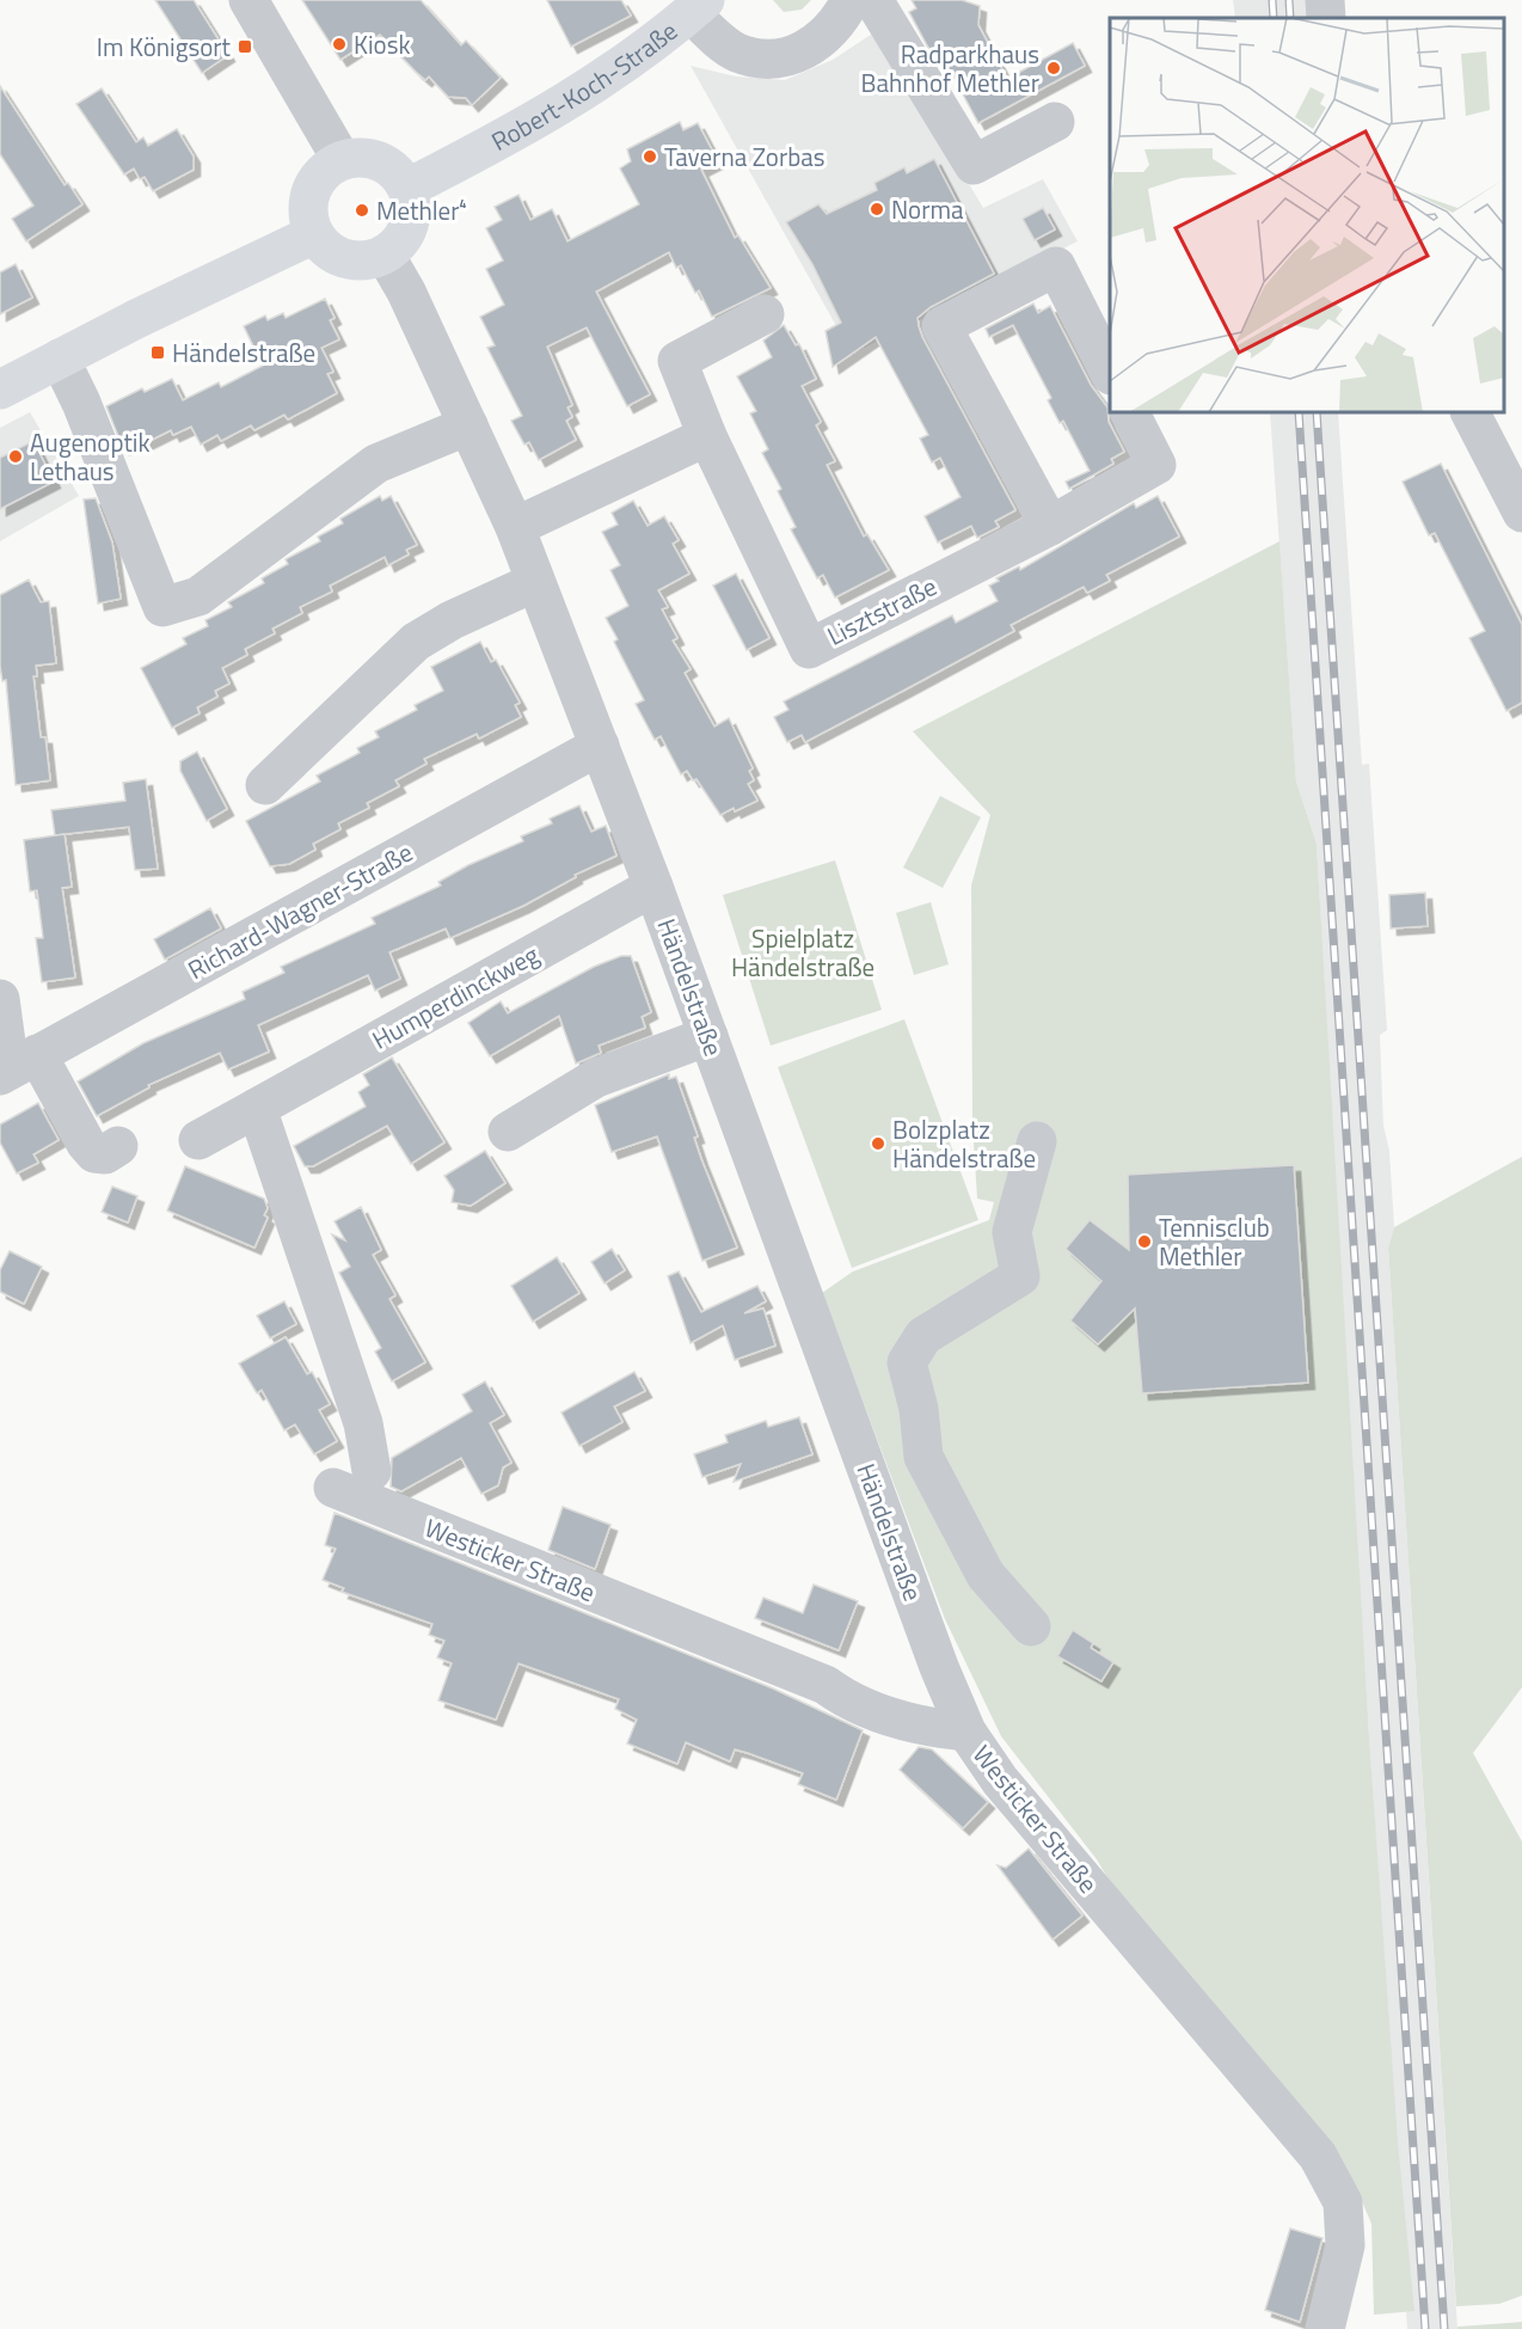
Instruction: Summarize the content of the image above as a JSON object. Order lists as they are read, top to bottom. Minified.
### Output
{"streets":{"main road":["Robert-Koch-Straße"],"street":["Lisztstraße","Richard-Wagner-Straße","Händelstraße","Humperdinckweg","Westicker Straße"]},"crossings":[["Robert-Koch-Straße","Händelstraße"],["Richard-Wagner-Straße","Händelstraße"],["Händelstraße","Humperdinckweg"],["Händelstraße","Westicker Straße"]],"parks":["Spielplatz Händelstraße"],"places":{"other":["Kiosk","Radparkhaus Bahnhof Methler","Taverna Zorbas","Norma","Methler⁴","Augenoptik Lethaus","Bolzplatz Händelstraße","Tennisclub Methler"],"transit":["Im Königsort","Händelstraße"]}}
